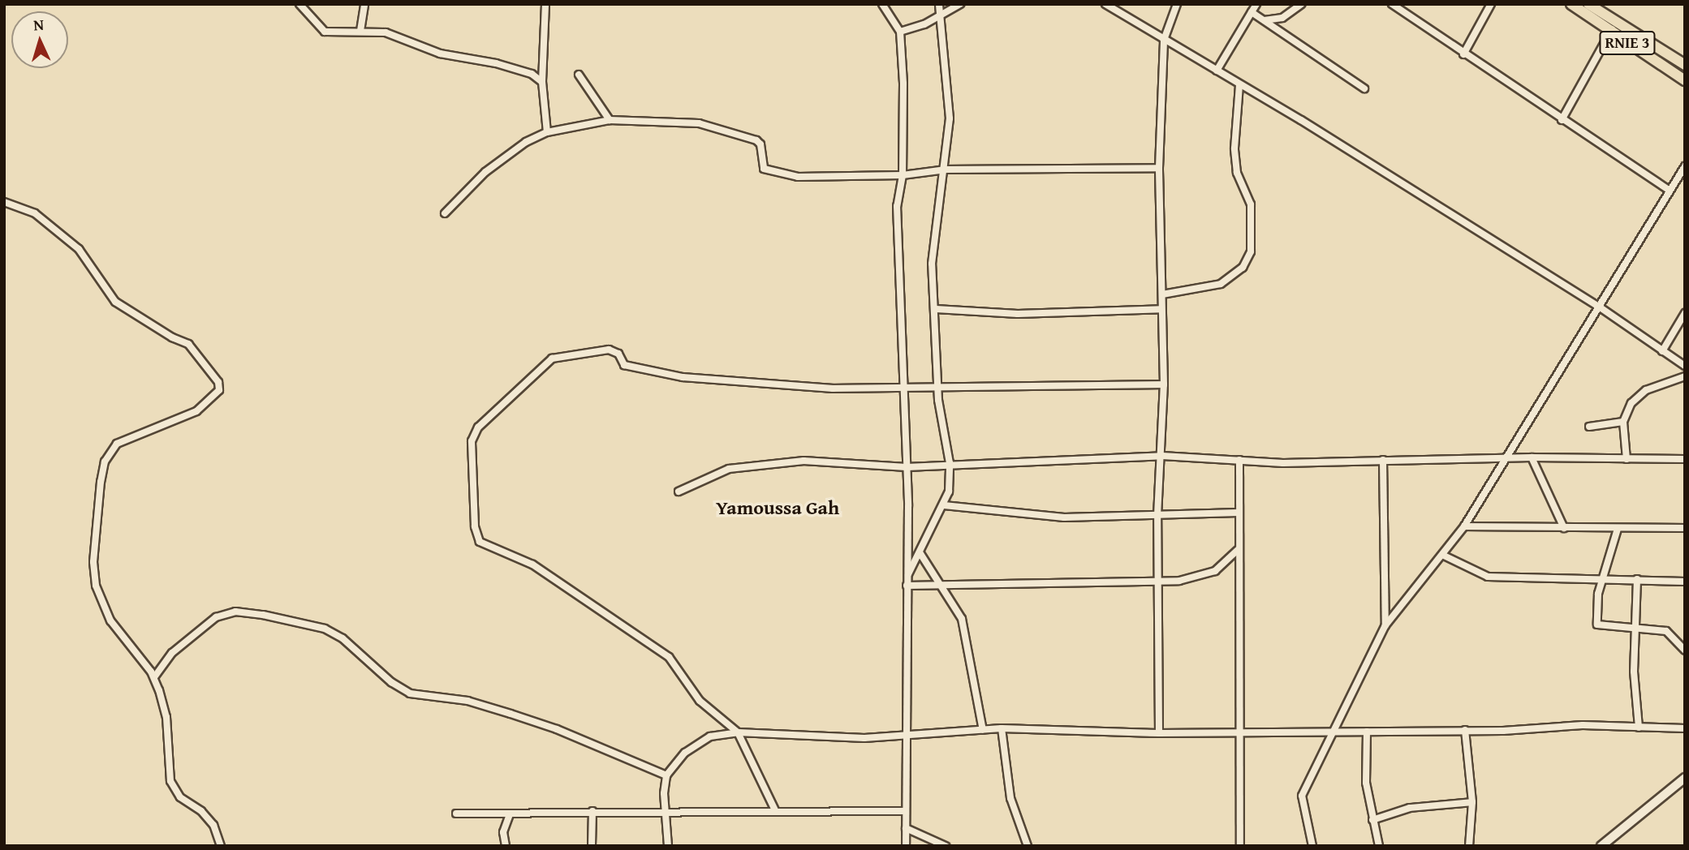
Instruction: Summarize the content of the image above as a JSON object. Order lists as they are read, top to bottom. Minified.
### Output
{"streets":{"highway":["RNIE 3"]},"districts":["Yamoussa Gah"],"north":"top"}
